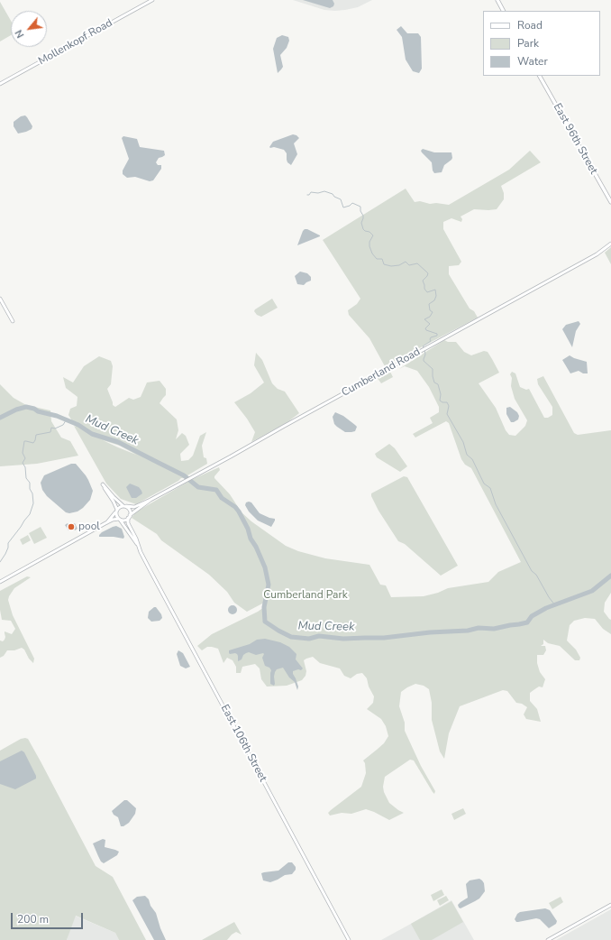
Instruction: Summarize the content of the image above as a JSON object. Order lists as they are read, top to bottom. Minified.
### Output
{"streets":{"main road":["Mollenkopf Road","East 96th Street","Cumberland Road","East 106th Street"]},"crossings":[["Cumberland Road","East 106th Street"]],"water":["Mud Creek"],"parks":["Cumberland Park"],"places":["pool"],"legend":["Road","Park","Water"],"scale_bar":"200 m","north":"bottom left"}
